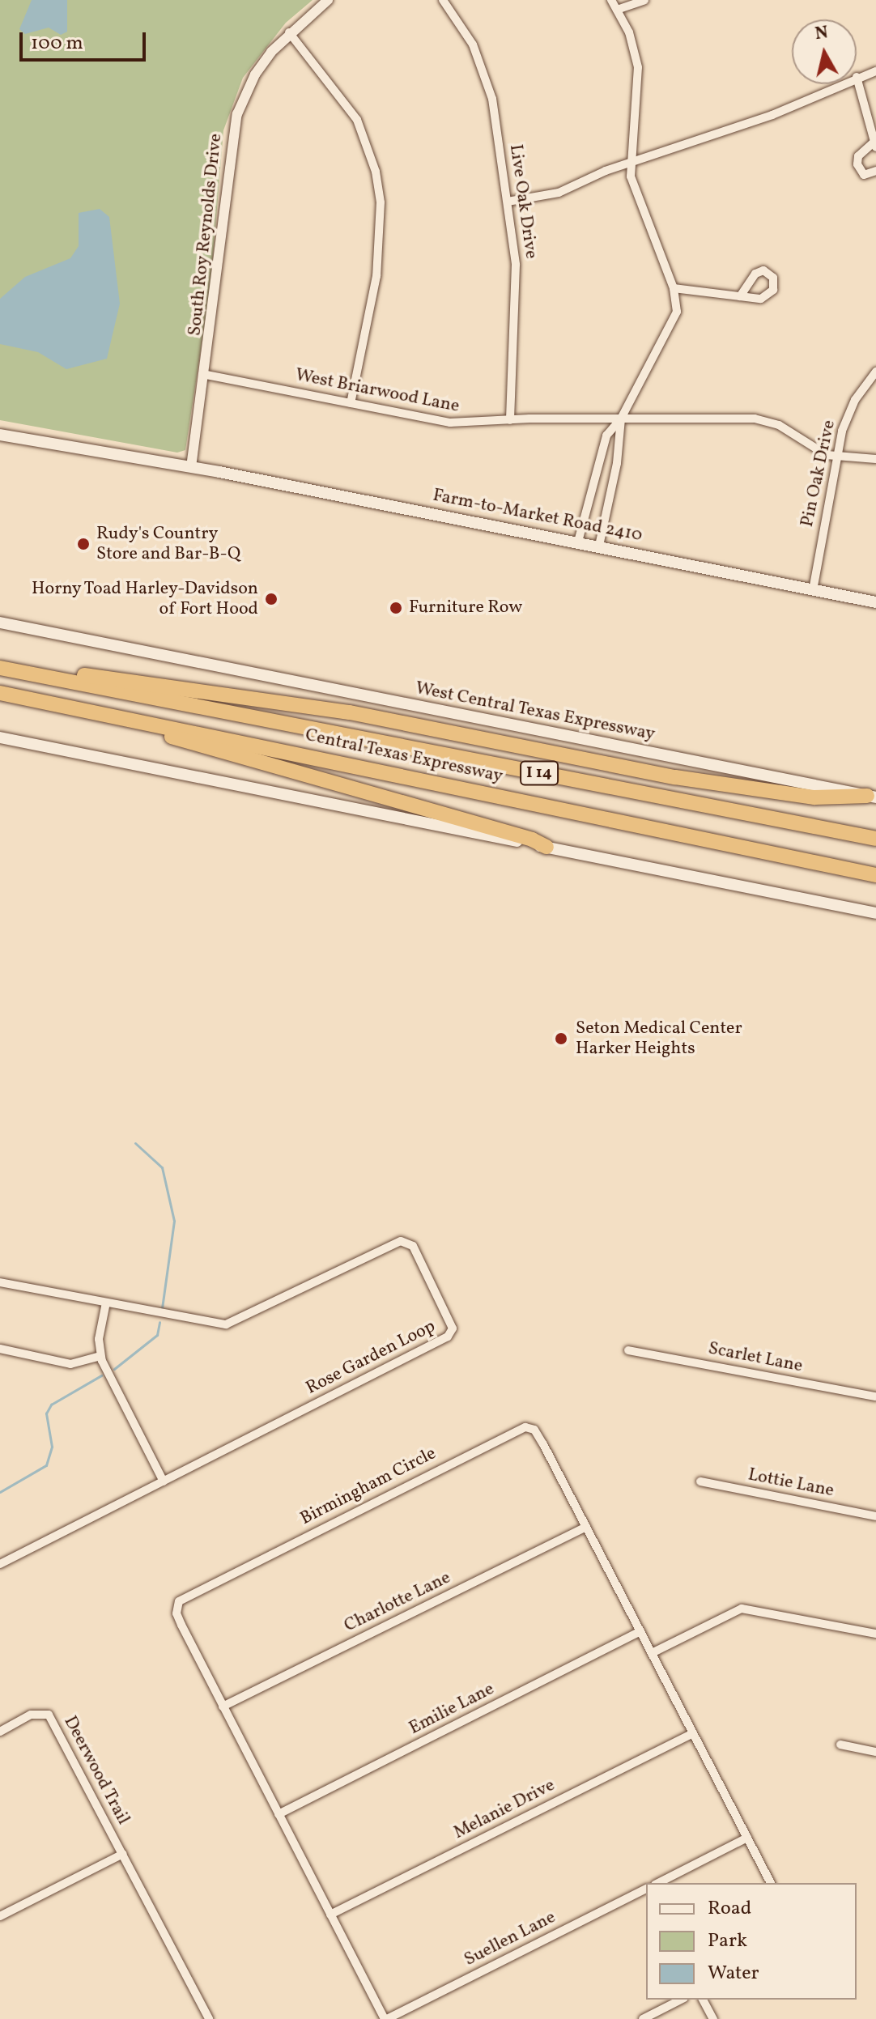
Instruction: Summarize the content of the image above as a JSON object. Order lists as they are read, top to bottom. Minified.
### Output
{"streets":{"highway":["Central Texas Expressway","I 14"],"main road":["Farm-to-Market Road 2410","West Central Texas Expressway"],"street":["Live Oak Drive","South Roy Reynolds Drive","West Briarwood Lane","Pin Oak Drive","Rose Garden Loop","Scarlet Lane","Lottie Lane","Birmingham Circle","Charlotte Lane","Emilie Lane","Deerwood Trail","Melanie Drive","Suellen Lane"]},"crossings":[["Live Oak Drive","West Briarwood Lane"],["South Roy Reynolds Drive","West Briarwood Lane"],["South Roy Reynolds Drive","Farm-to-Market Road 2410"],["West Briarwood Lane","Pin Oak Drive"],["Pin Oak Drive","Farm-to-Market Road 2410"],["Birmingham Circle","Charlotte Lane"],["Birmingham Circle","Emilie Lane"],["Birmingham Circle","Melanie Drive"],["Birmingham Circle","Suellen Lane"]],"places":["Rudy's Country Store and Bar-B-Q","Horny Toad Harley-Davidson of Fort Hood","Furniture Row","Seton Medical Center Harker Heights"],"legend":["Road","Park","Water"],"scale_bar":"100 m","north":"top"}
